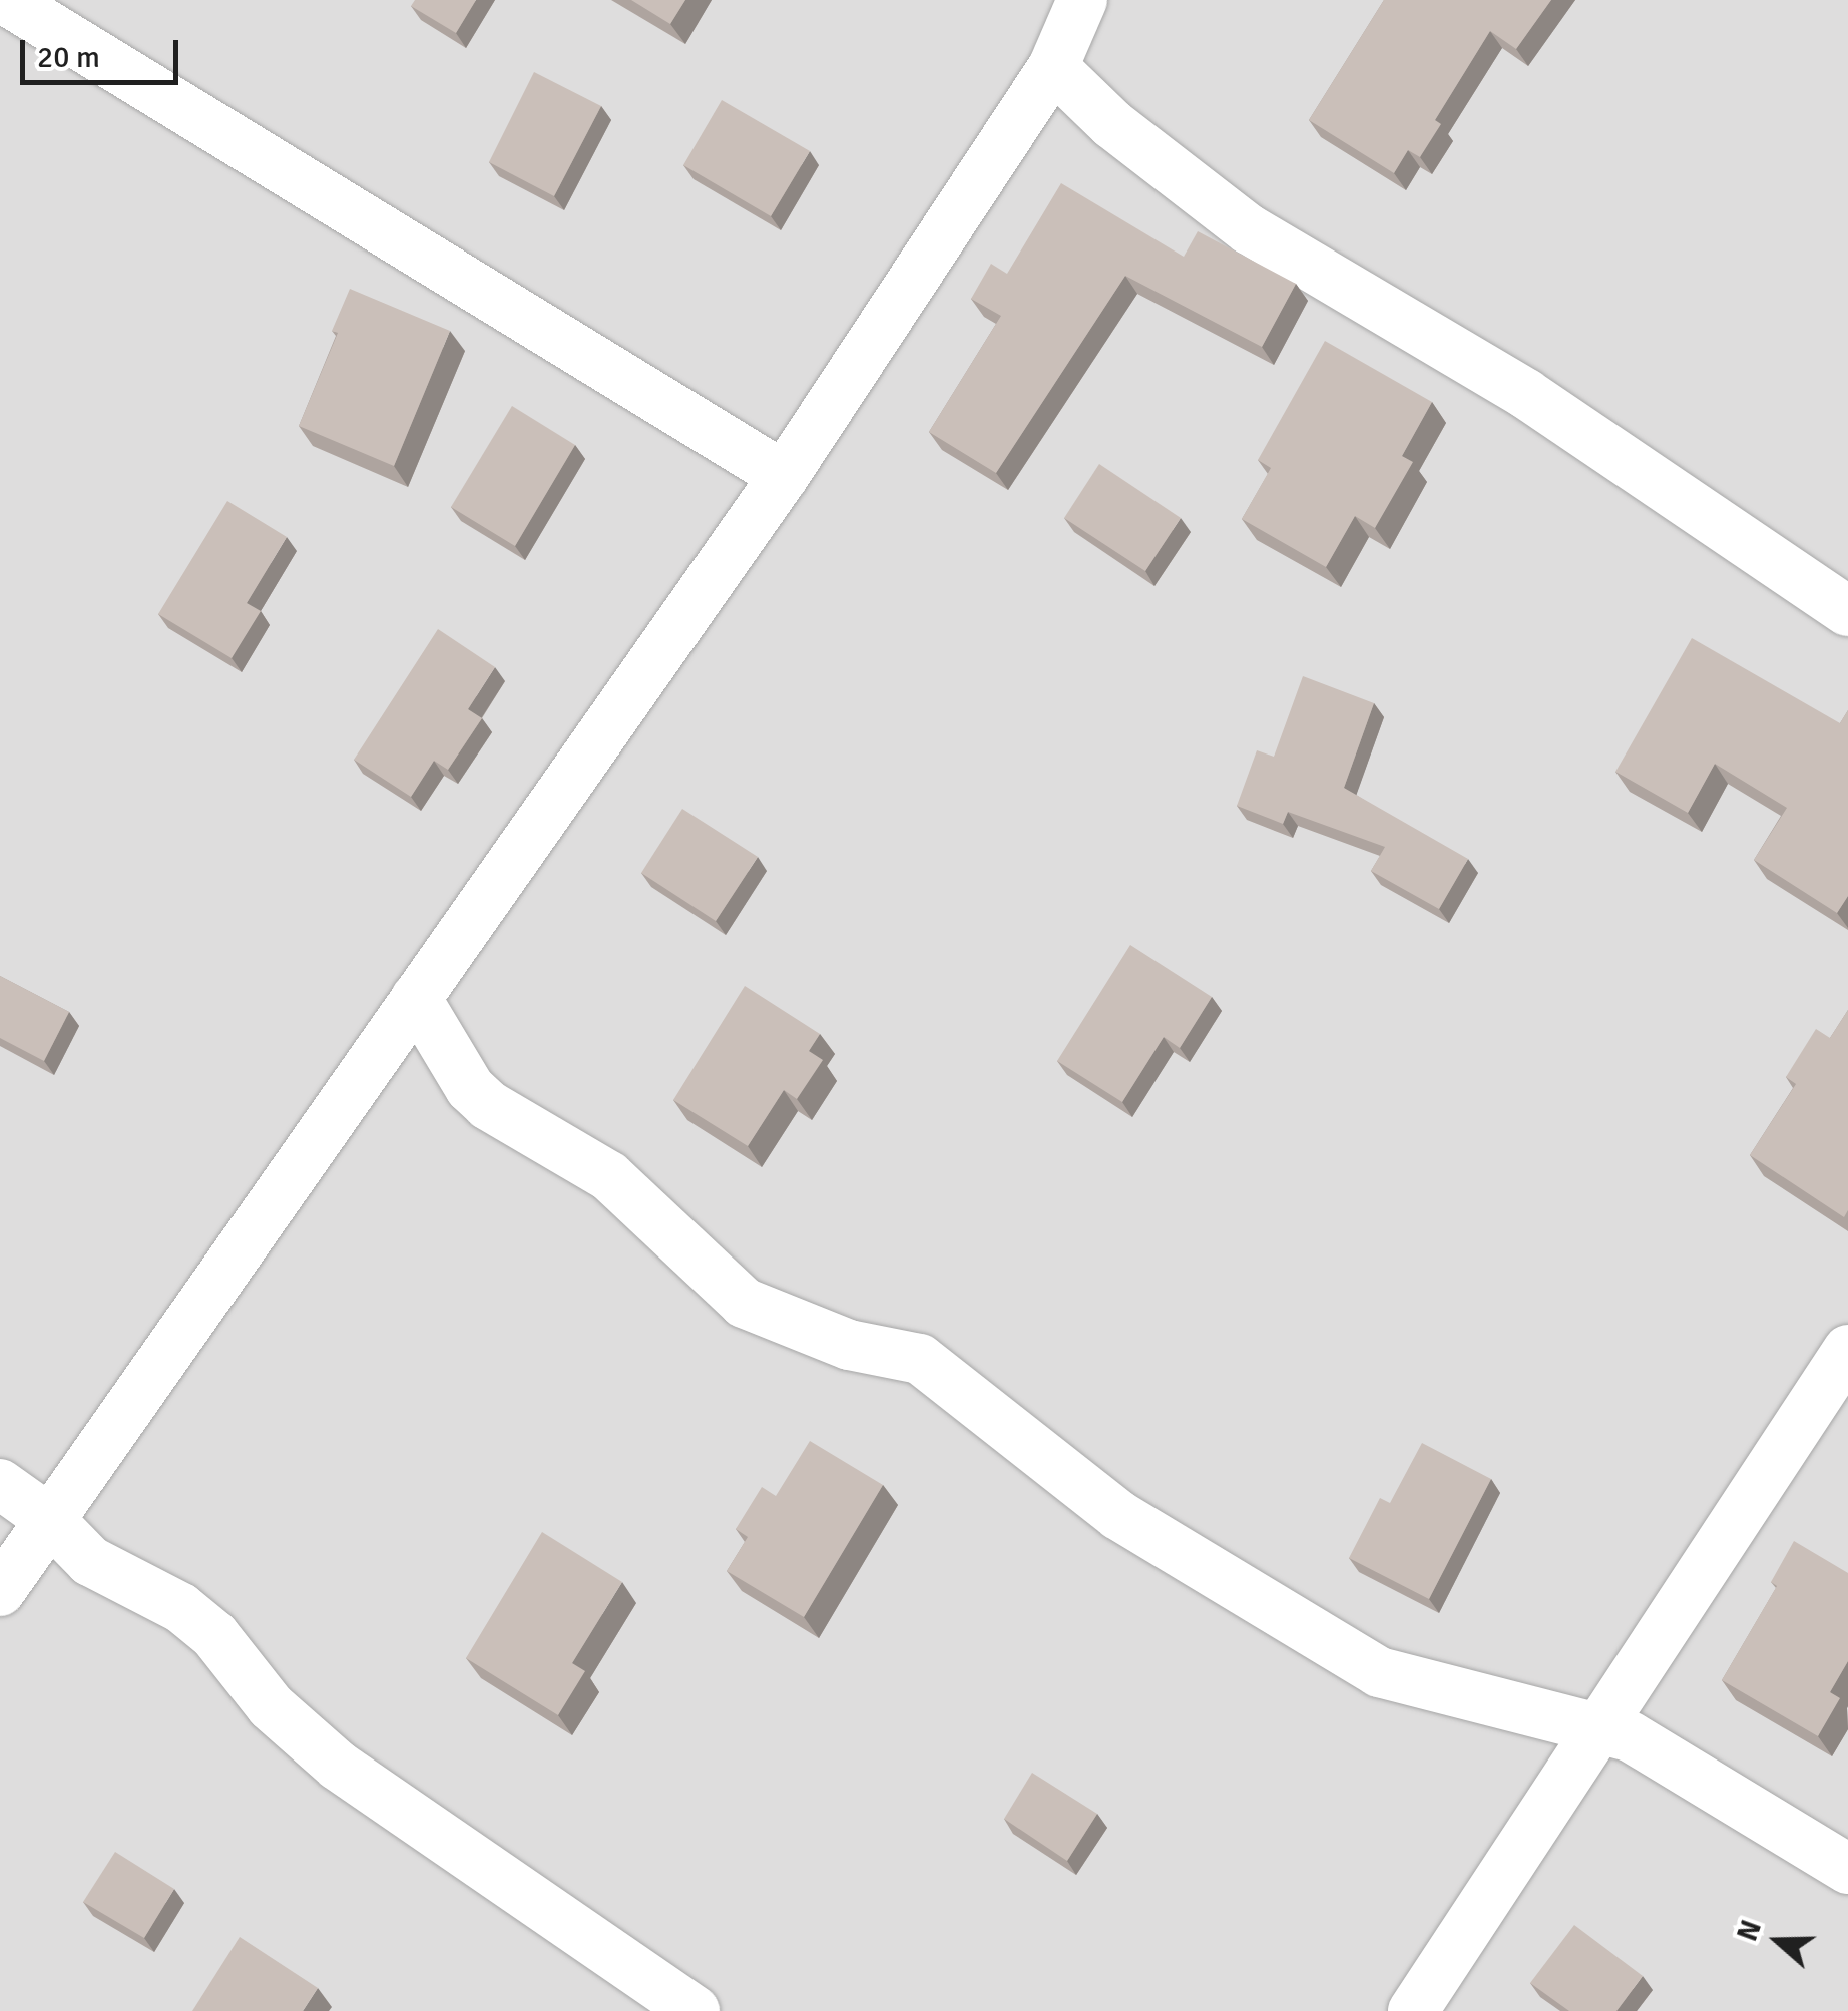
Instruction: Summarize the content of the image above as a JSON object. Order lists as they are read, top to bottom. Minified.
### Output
{"scale_bar":"20 m","north":"left"}
